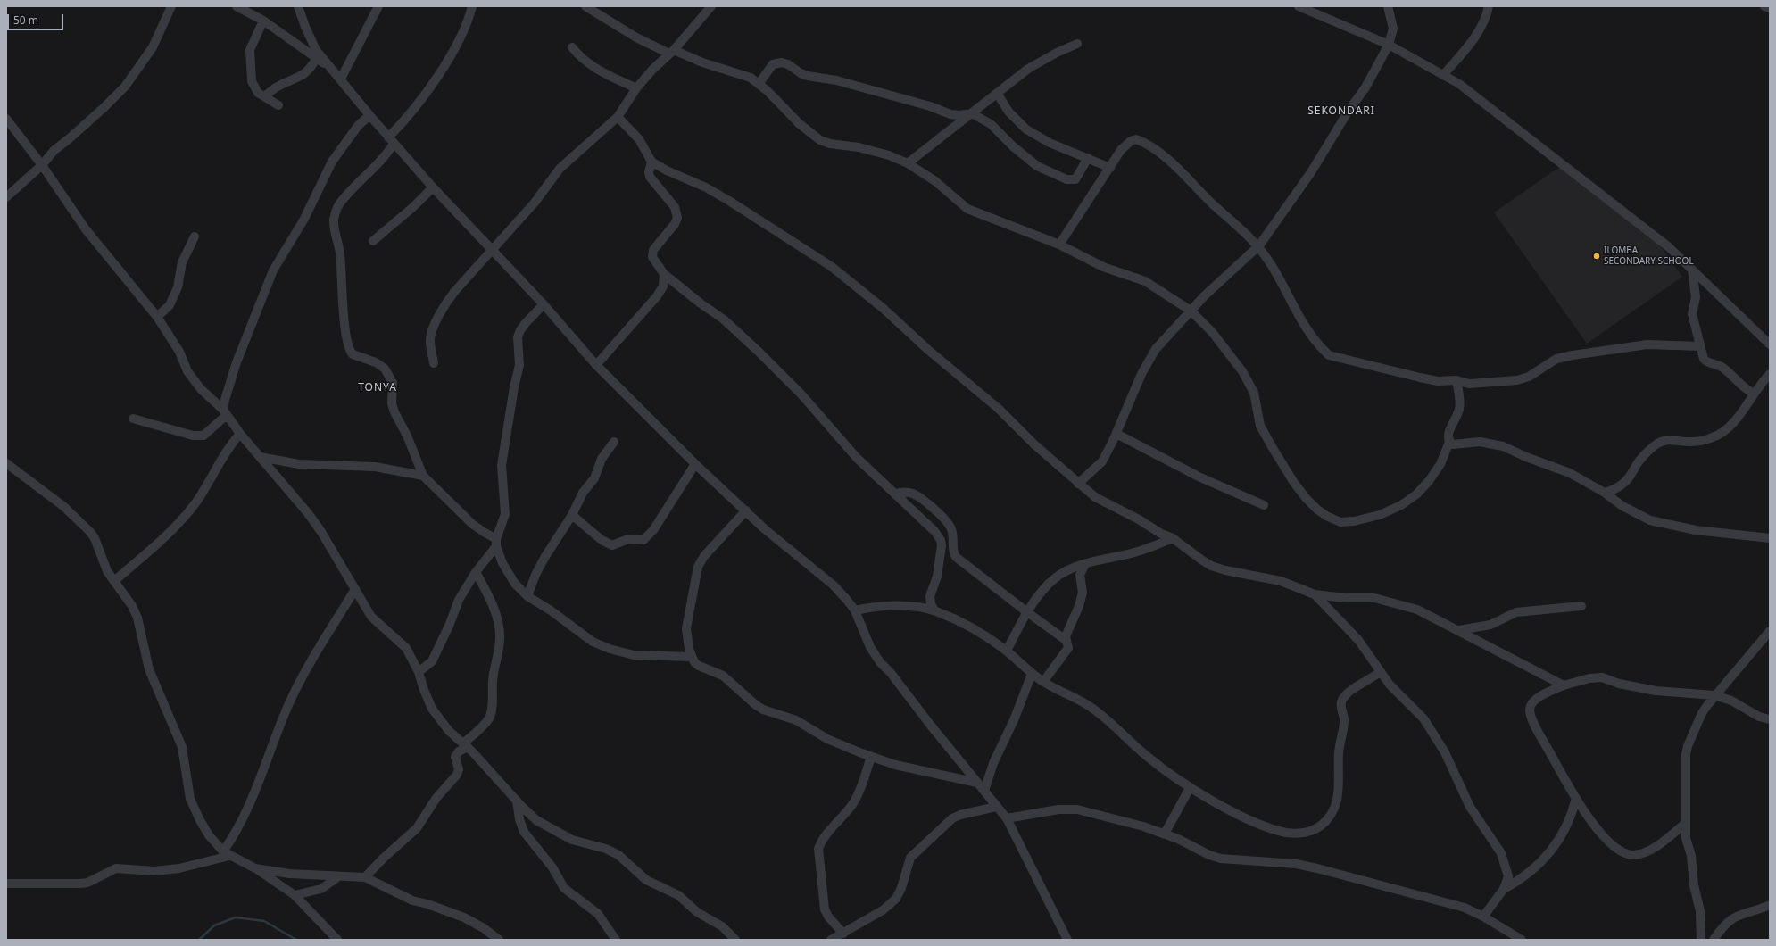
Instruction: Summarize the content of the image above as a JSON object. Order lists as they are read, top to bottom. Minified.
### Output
{"districts":["SEKONDARI","TONYA"],"places":["ILOMBA SECONDARY SCHOOL"],"scale_bar":"50 m"}
